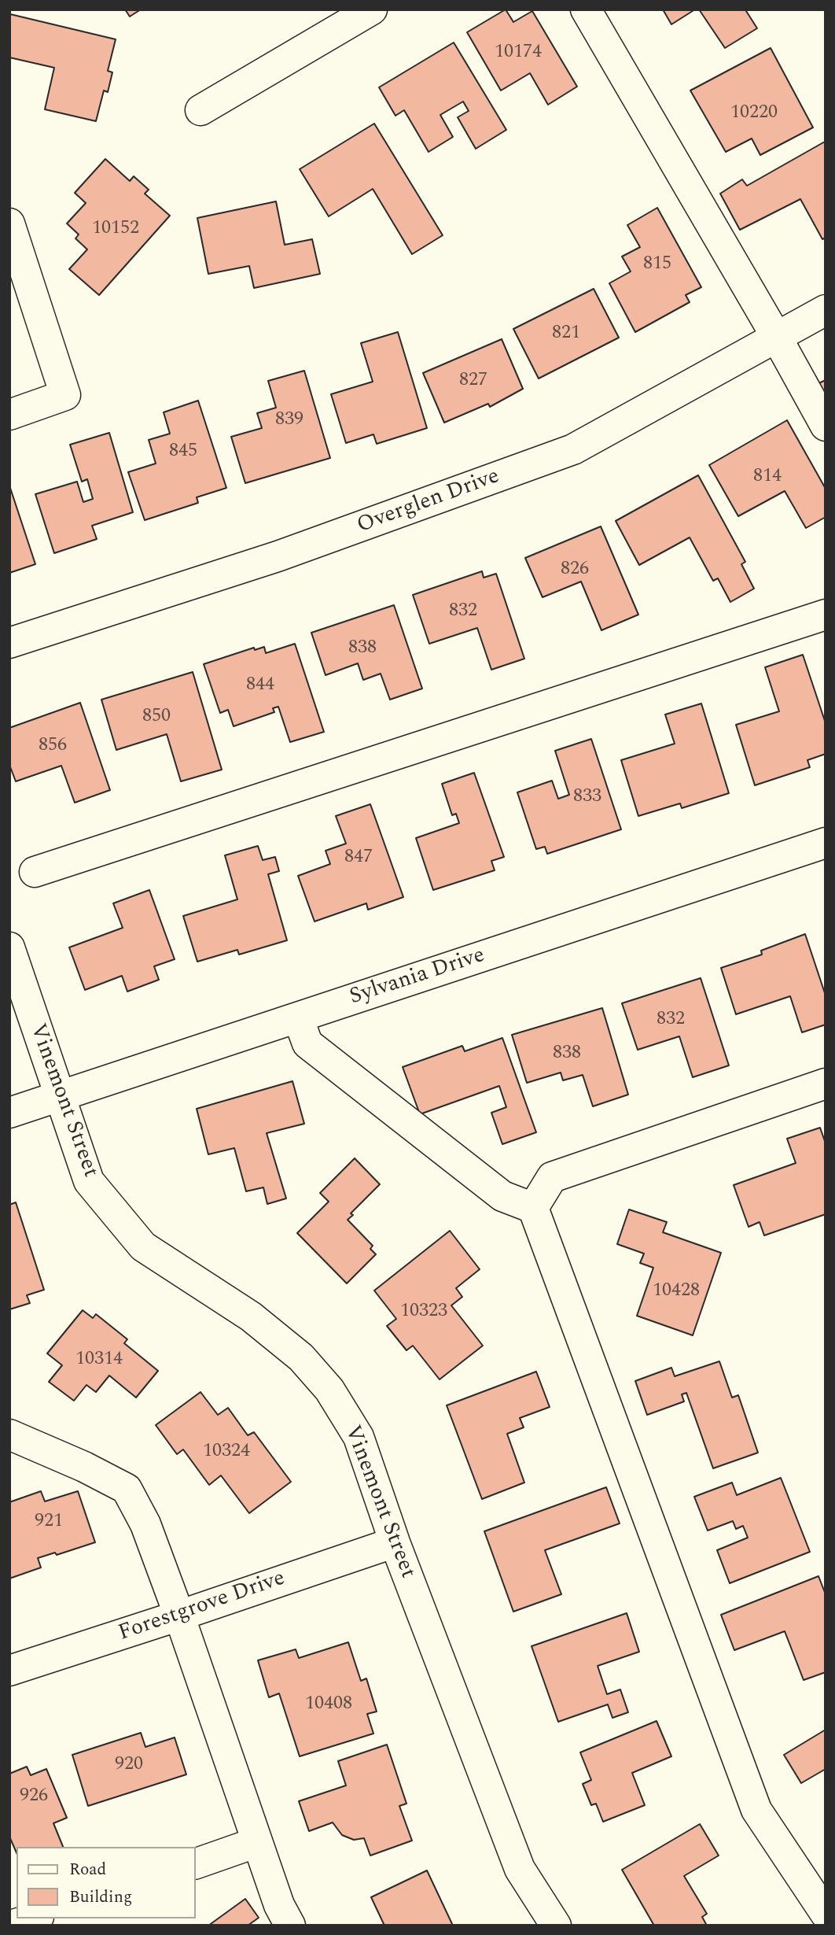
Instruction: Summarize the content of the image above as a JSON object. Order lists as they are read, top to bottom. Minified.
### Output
{"streets":{"street":["Overglen Drive","Sylvania Drive","Vinemont Street","Forestgrove Drive"]},"crossings":[["Sylvania Drive","Vinemont Street"],["Vinemont Street","Forestgrove Drive"]],"house_numbers":["10174","10220","10152","815","821","827","839","845","814","826","832","838","844","850","856","833","847","832","838","10428","10323","10314","10324","921","10408","920","926"],"legend":["Road","Building"]}
